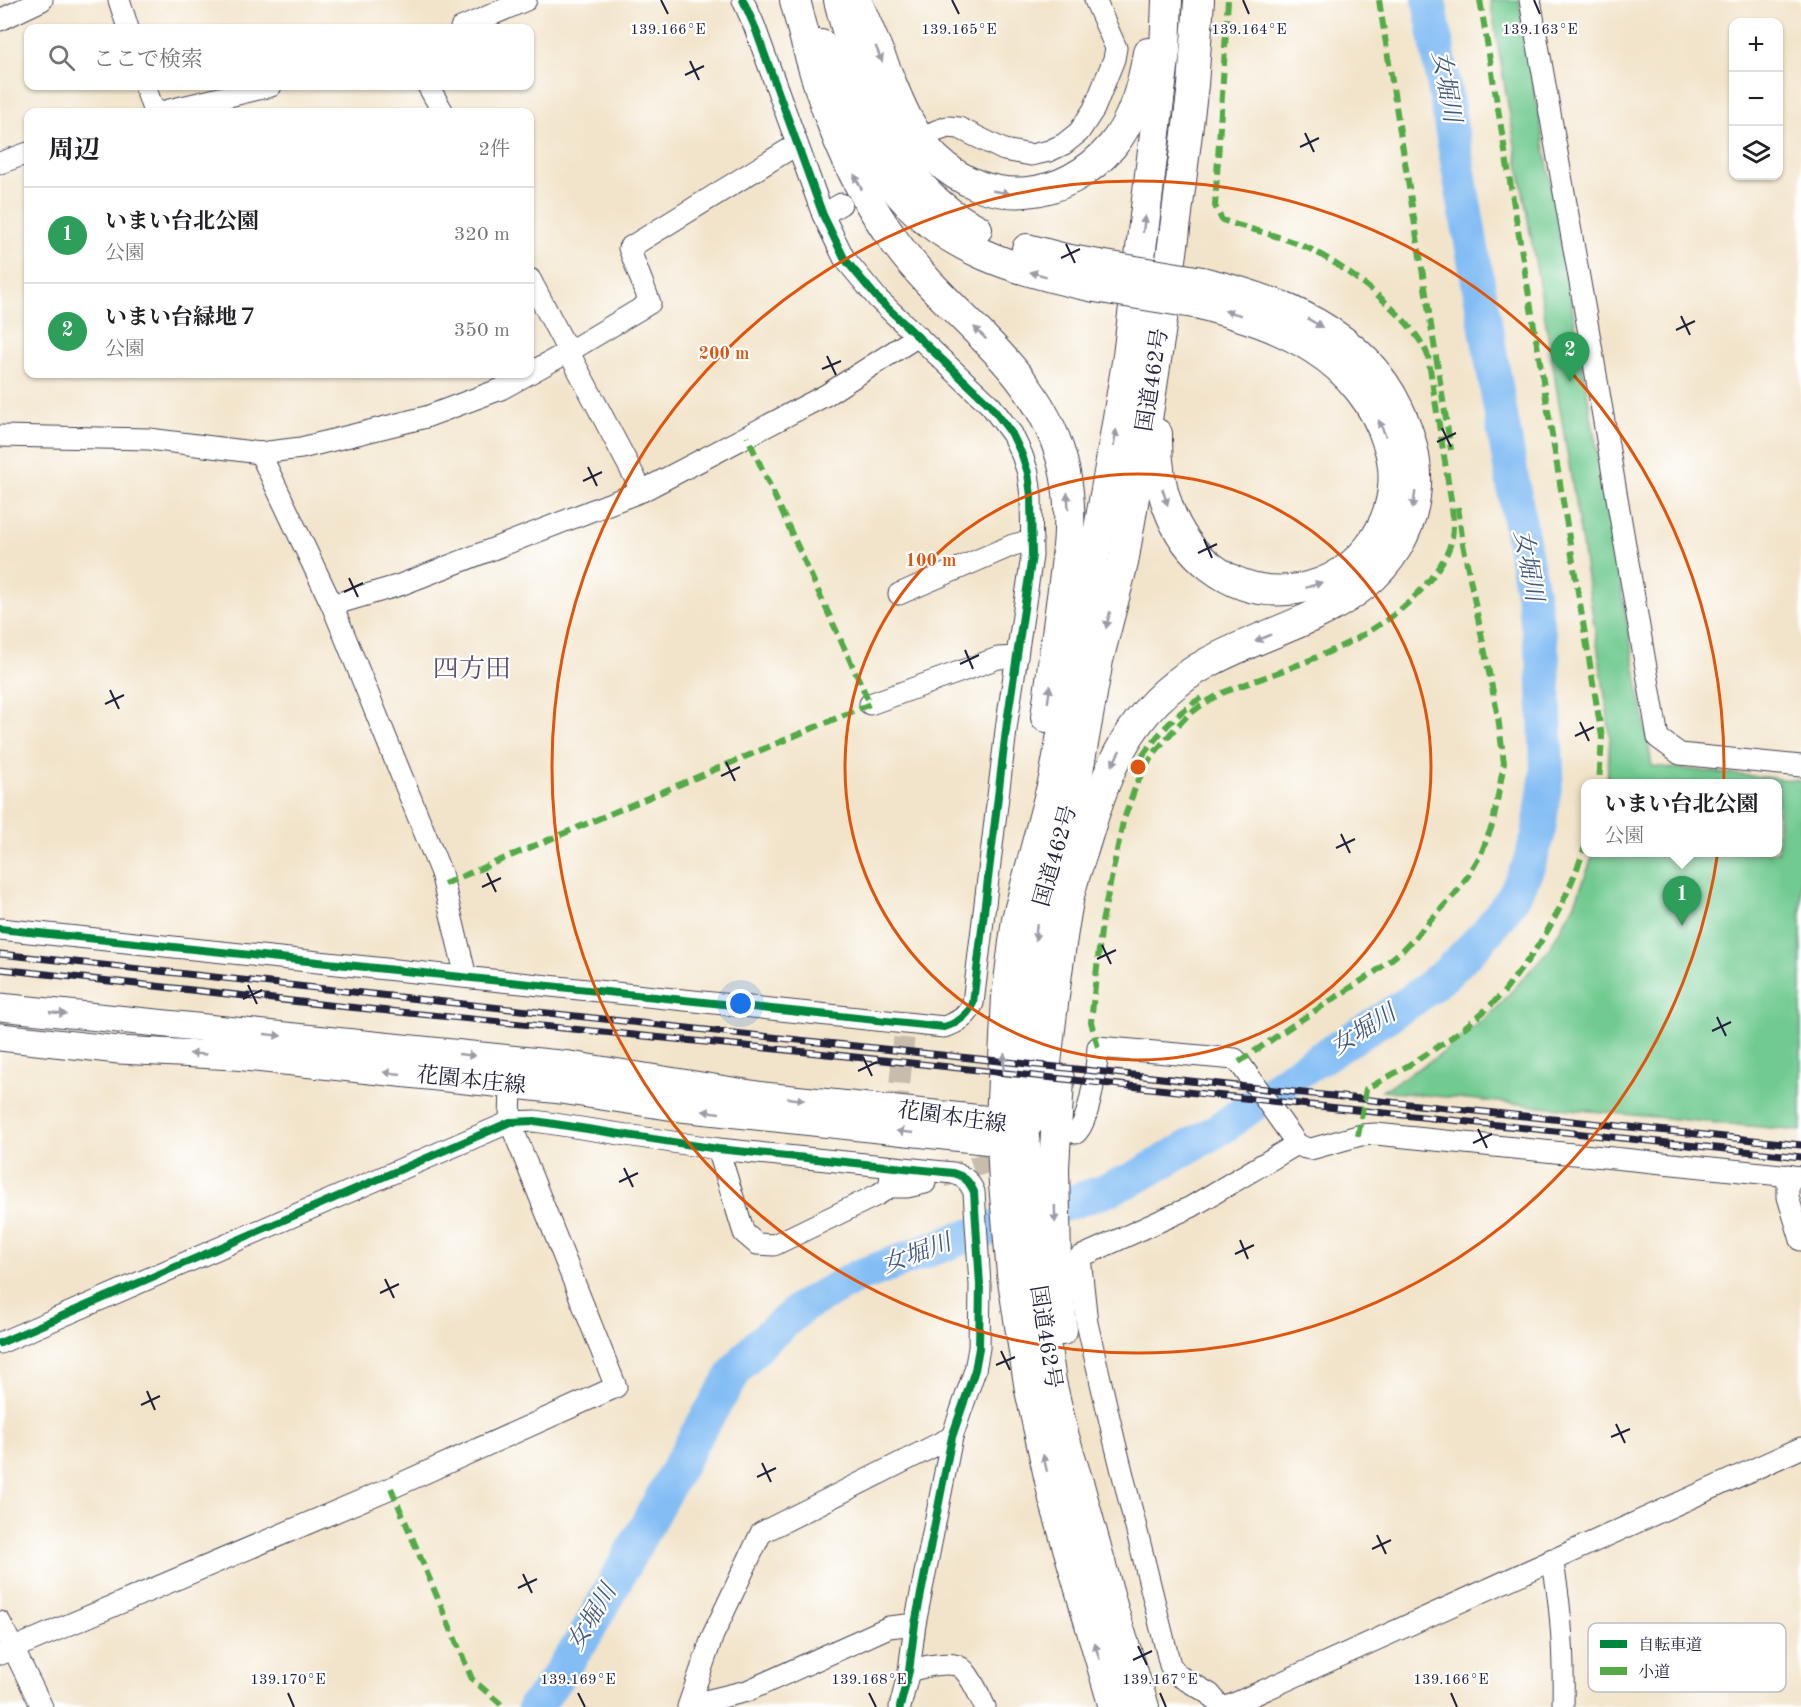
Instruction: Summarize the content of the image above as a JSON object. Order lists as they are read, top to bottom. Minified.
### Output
{"streets":{"highway":["国道462号"],"main road":["花園本庄線"]},"crossings":[["国道462号","花園本庄線"]],"districts":["四方田"],"water":["女堀川"],"legend":["自転車道","小道"],"page":{"map_buttons":["+","−"],"search":"ここで検索","heading":["周辺","2件"],"list":[{"mark":"1","name":"いまい台北公園","note":"公園","value":"320 m"},{"mark":"2","name":"いまい台緑地７","note":"公園","value":"350 m"}],"pins":["2","1"],"popup":["いまい台北公園","公園"]},"coordinates":["139.166°E","139.165°E","139.164°E","139.163°E","139.170°E","139.169°E","139.168°E","139.167°E"],"rings":["200 m","100 m"]}
